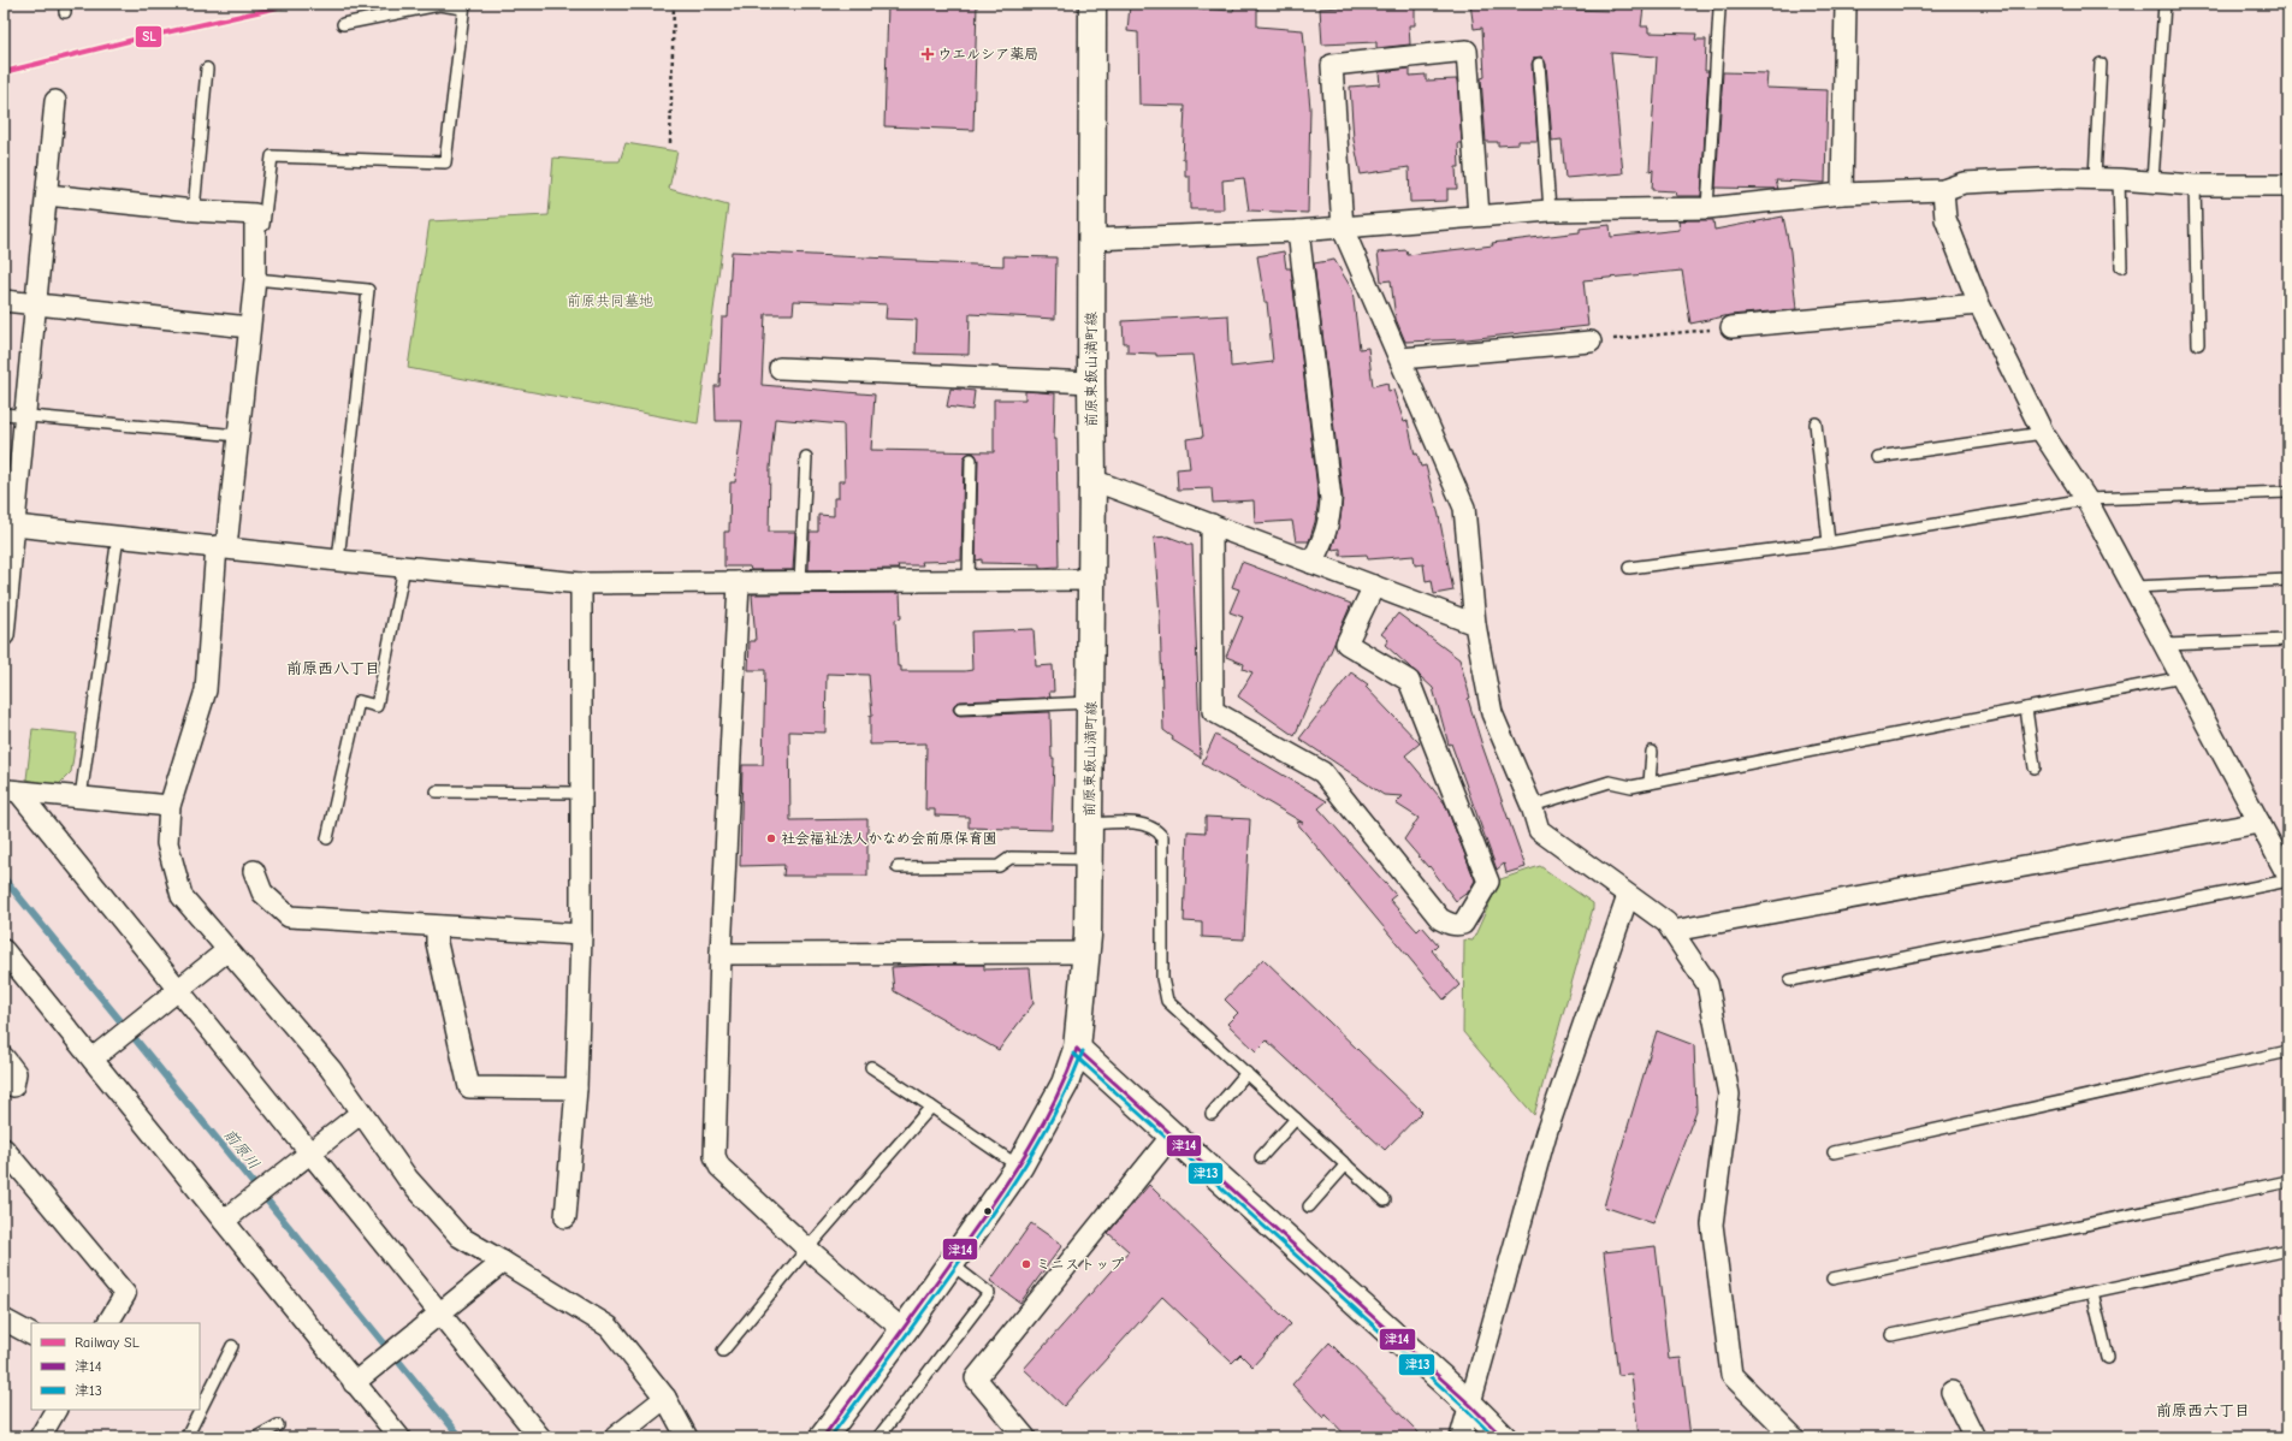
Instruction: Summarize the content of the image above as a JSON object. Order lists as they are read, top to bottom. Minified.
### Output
{"streets":{"street":["前原東飯山満町線"]},"districts":["前原西八丁目","前原西六丁目"],"water":["前原川"],"parks":["前原共同墓地"],"places":{"health":["ウエルシア薬局"],"other":["社会福祉法人かなめ会前原保育園","ミニストップ"]},"lines":["rail line SL","transit line 津14","transit line 津13"],"legend":["Railway SL","津14","津13"]}
